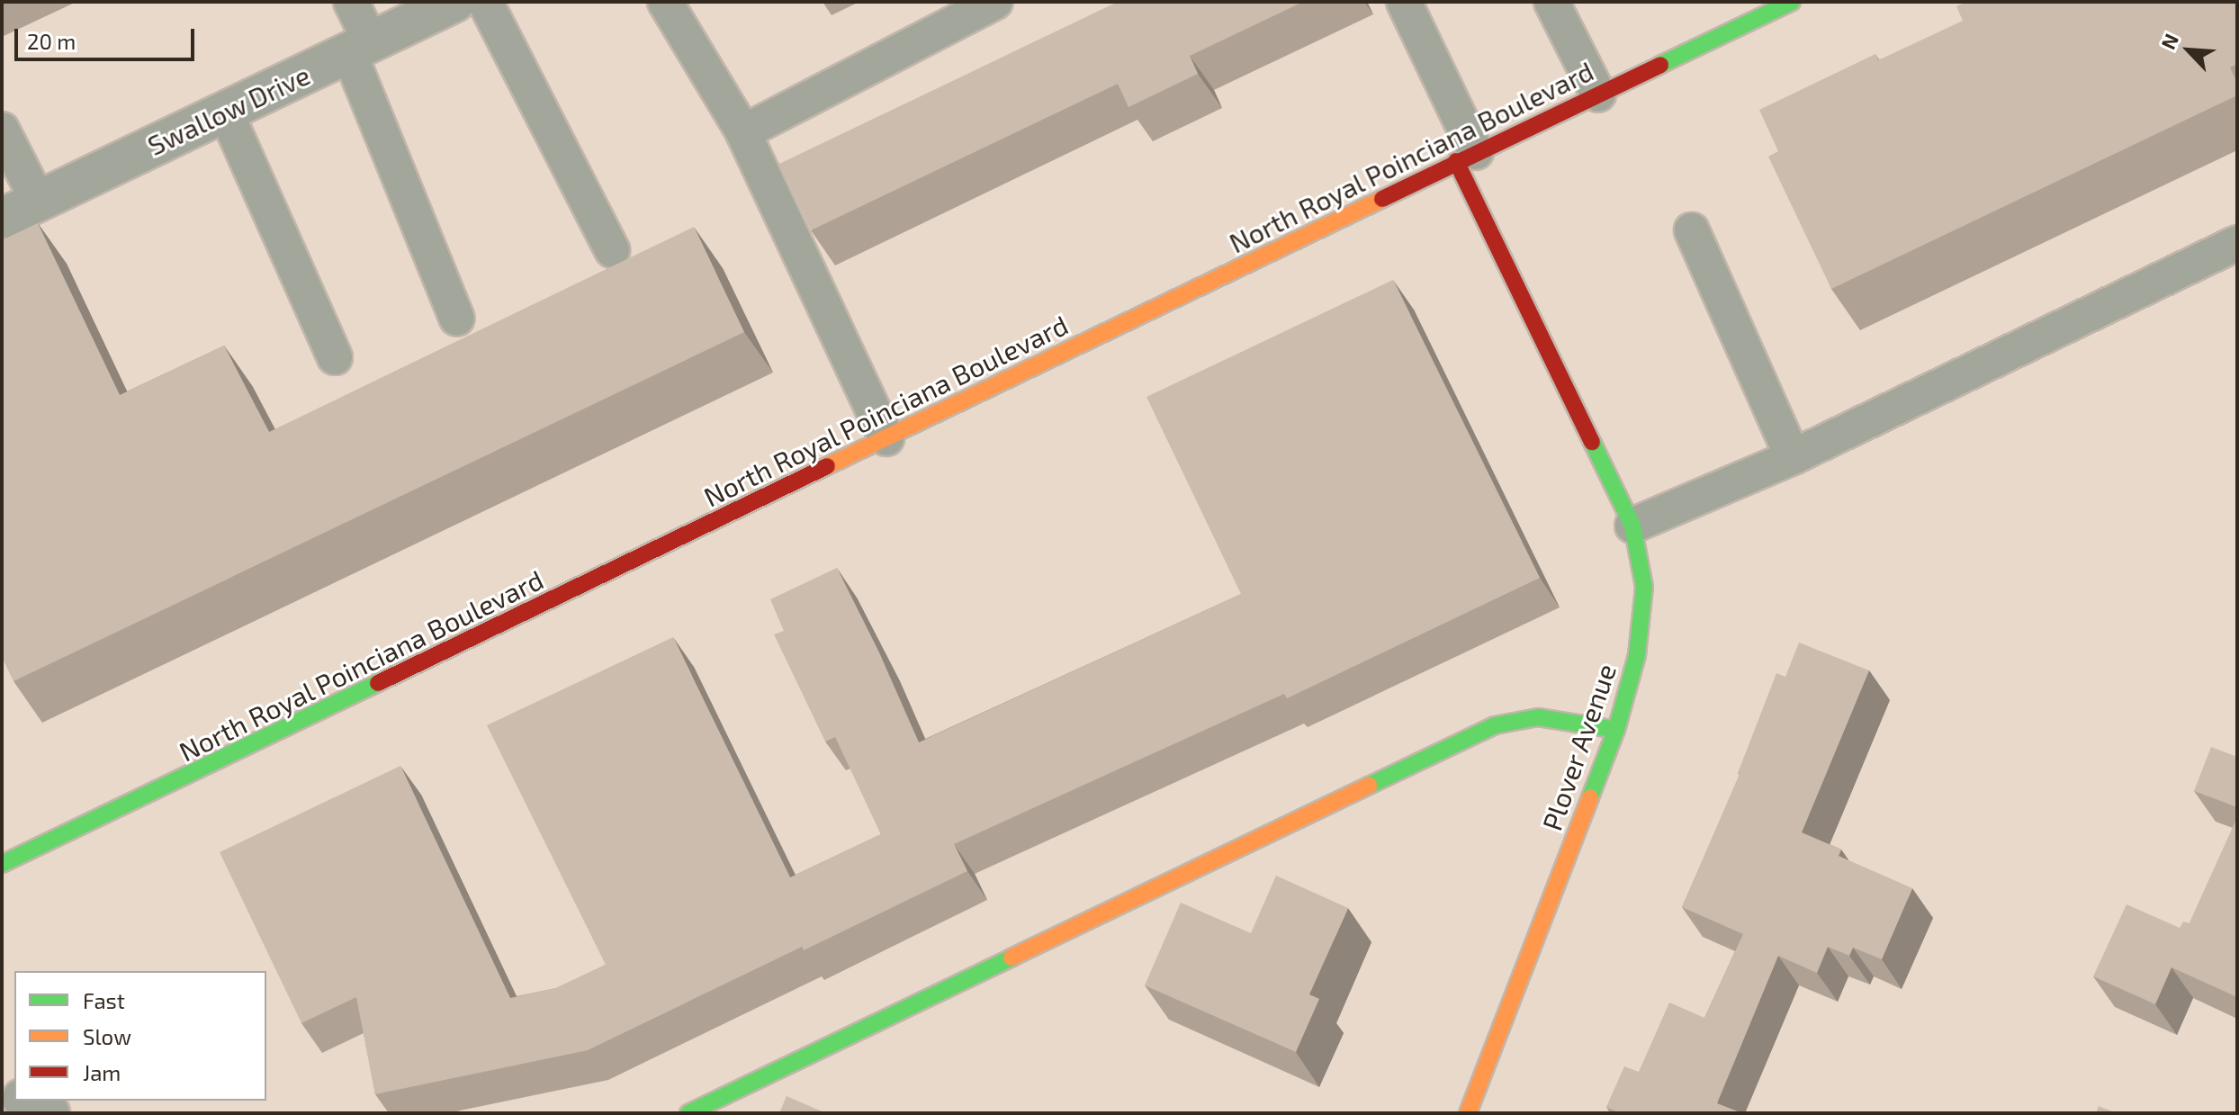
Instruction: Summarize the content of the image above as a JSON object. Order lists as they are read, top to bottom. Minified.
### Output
{"streets":{"street":["Swallow Drive","North Royal Poinciana Boulevard","Plover Avenue"]},"crossings":[["North Royal Poinciana Boulevard","Plover Avenue"]],"legend":["Fast","Slow","Jam"],"scale_bar":"20 m","north":"top left"}
